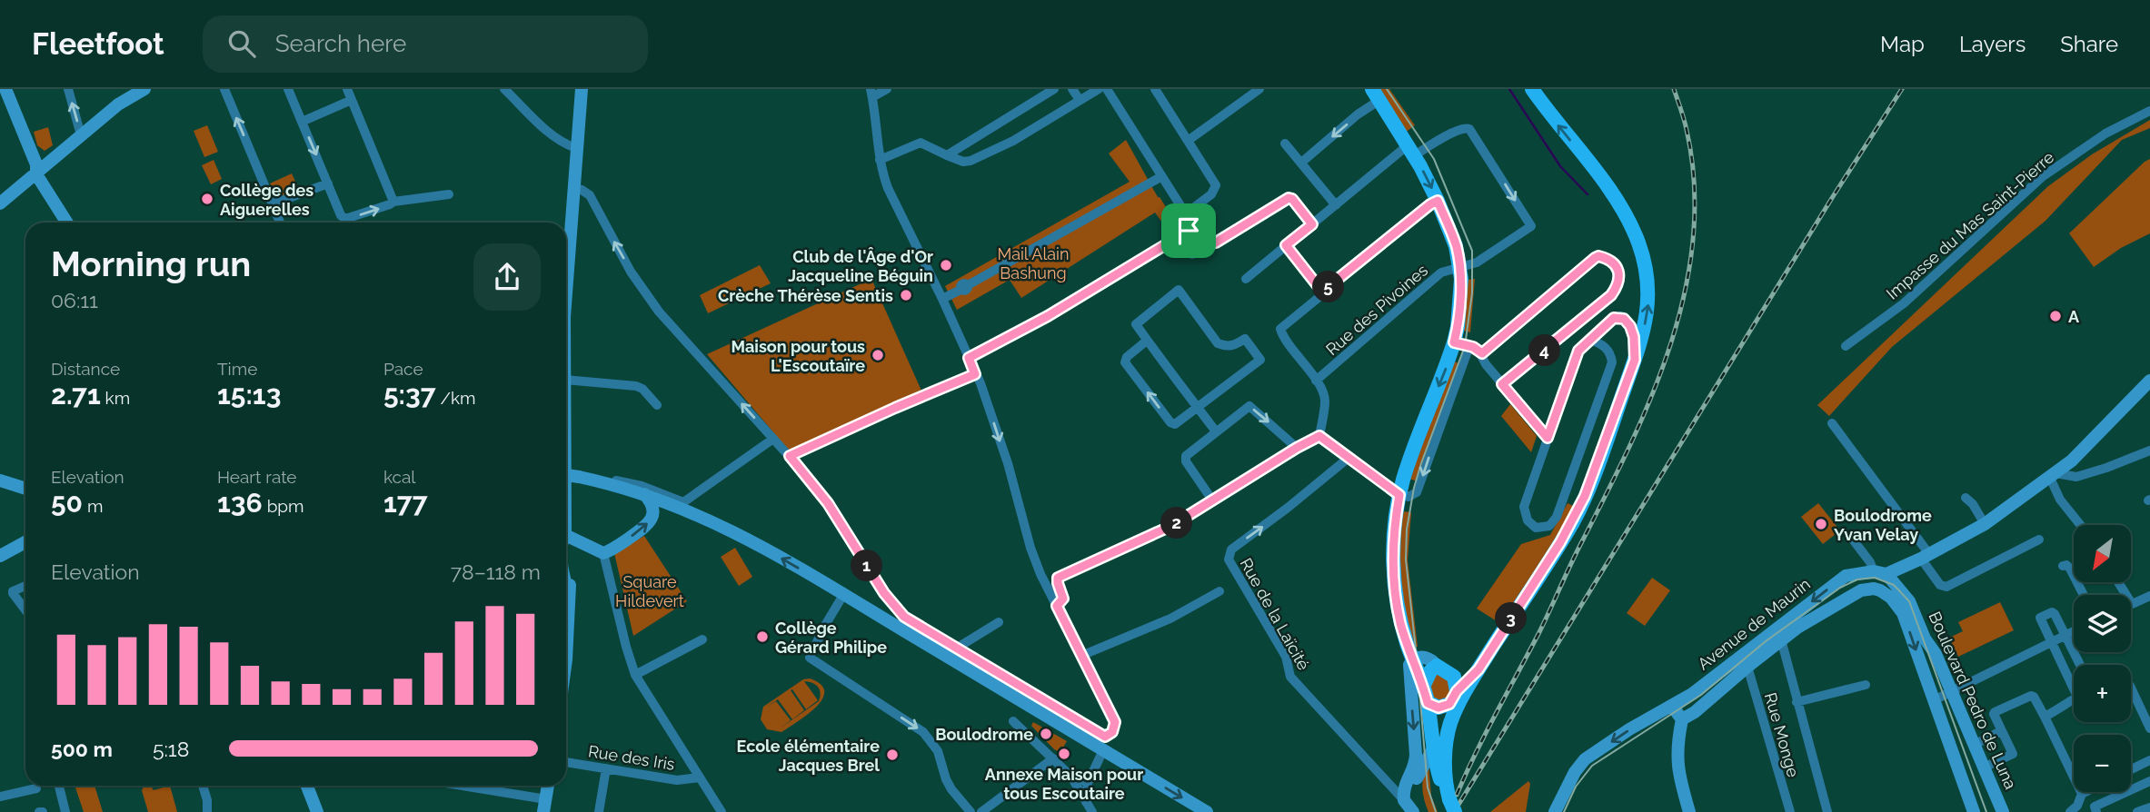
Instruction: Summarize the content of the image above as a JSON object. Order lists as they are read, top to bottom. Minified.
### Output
{"streets":{"street":["Impasse du Mas Saint-Pierre","Rue des Pivoines","Rue de la Laïcité","Avenue de Maurin","Boulevard Pedro de Luna","Rue Monge","Rue des Iris"]},"crossings":[["Avenue de Maurin","Boulevard Pedro de Luna"],["Avenue de Maurin","Rue Monge"]],"parks":["Mail Alain Bashung","Square Hildevert"],"places":["Collège des Aiguerelles","Club de l'Âge d'Or Jacqueline Béguin","Crèche Thérèse Sentis","A","Maison pour tous L'Escoutaïre","Boulodrome Yvan Velay","Collège Gérard Philipe","Boulodrome","Annexe Maison pour tous Escoutaire","Ecole élémentaire Jacques Brel"],"north":"bottom left","page":{"header":"Fleetfoot","search":"Search here","nav":["Map","Layers","Share"],"heading":["Morning run","06:11"],"pins":["5","4","2","1","3"],"stats":[["Distance","2.71 km"],["Time","15:13"],["Pace","5:37 /km"],["Elevation","50 m"],["Heart rate","136 bpm"],["kcal","177"]],"map_buttons":["+","−"],"chart":["Elevation","78–118 m"],"list":[{"name":"500 m","note":"5:18"}]}}
